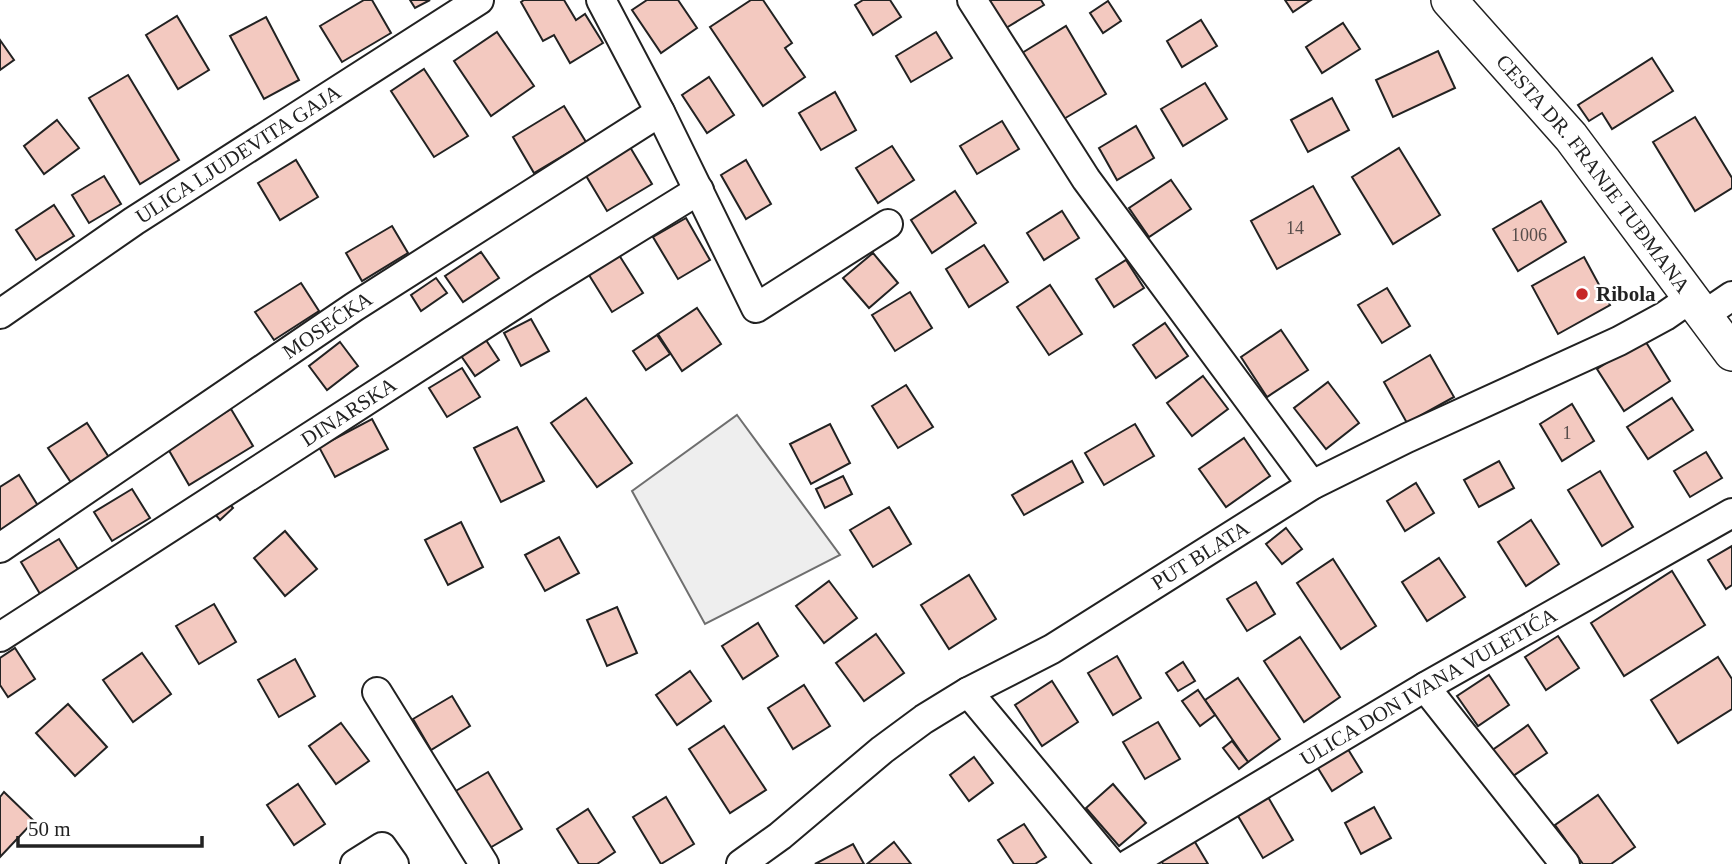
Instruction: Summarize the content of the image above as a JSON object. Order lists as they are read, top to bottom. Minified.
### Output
{"streets":{"main road":["CESTA DR. FRANJE TUĐMANA"],"street":["ULICA LJUDEVITA GAJA","MOSEĆKA","DINARSKA","PUT BLATA","ULICA DON IVANA VULETIĆA"]},"crossings":[["CESTA DR. FRANJE TUĐMANA","PUT BLATA"]],"places":["Ribola"],"house_numbers":["14","1006","1"],"scale_bar":"50 m"}
